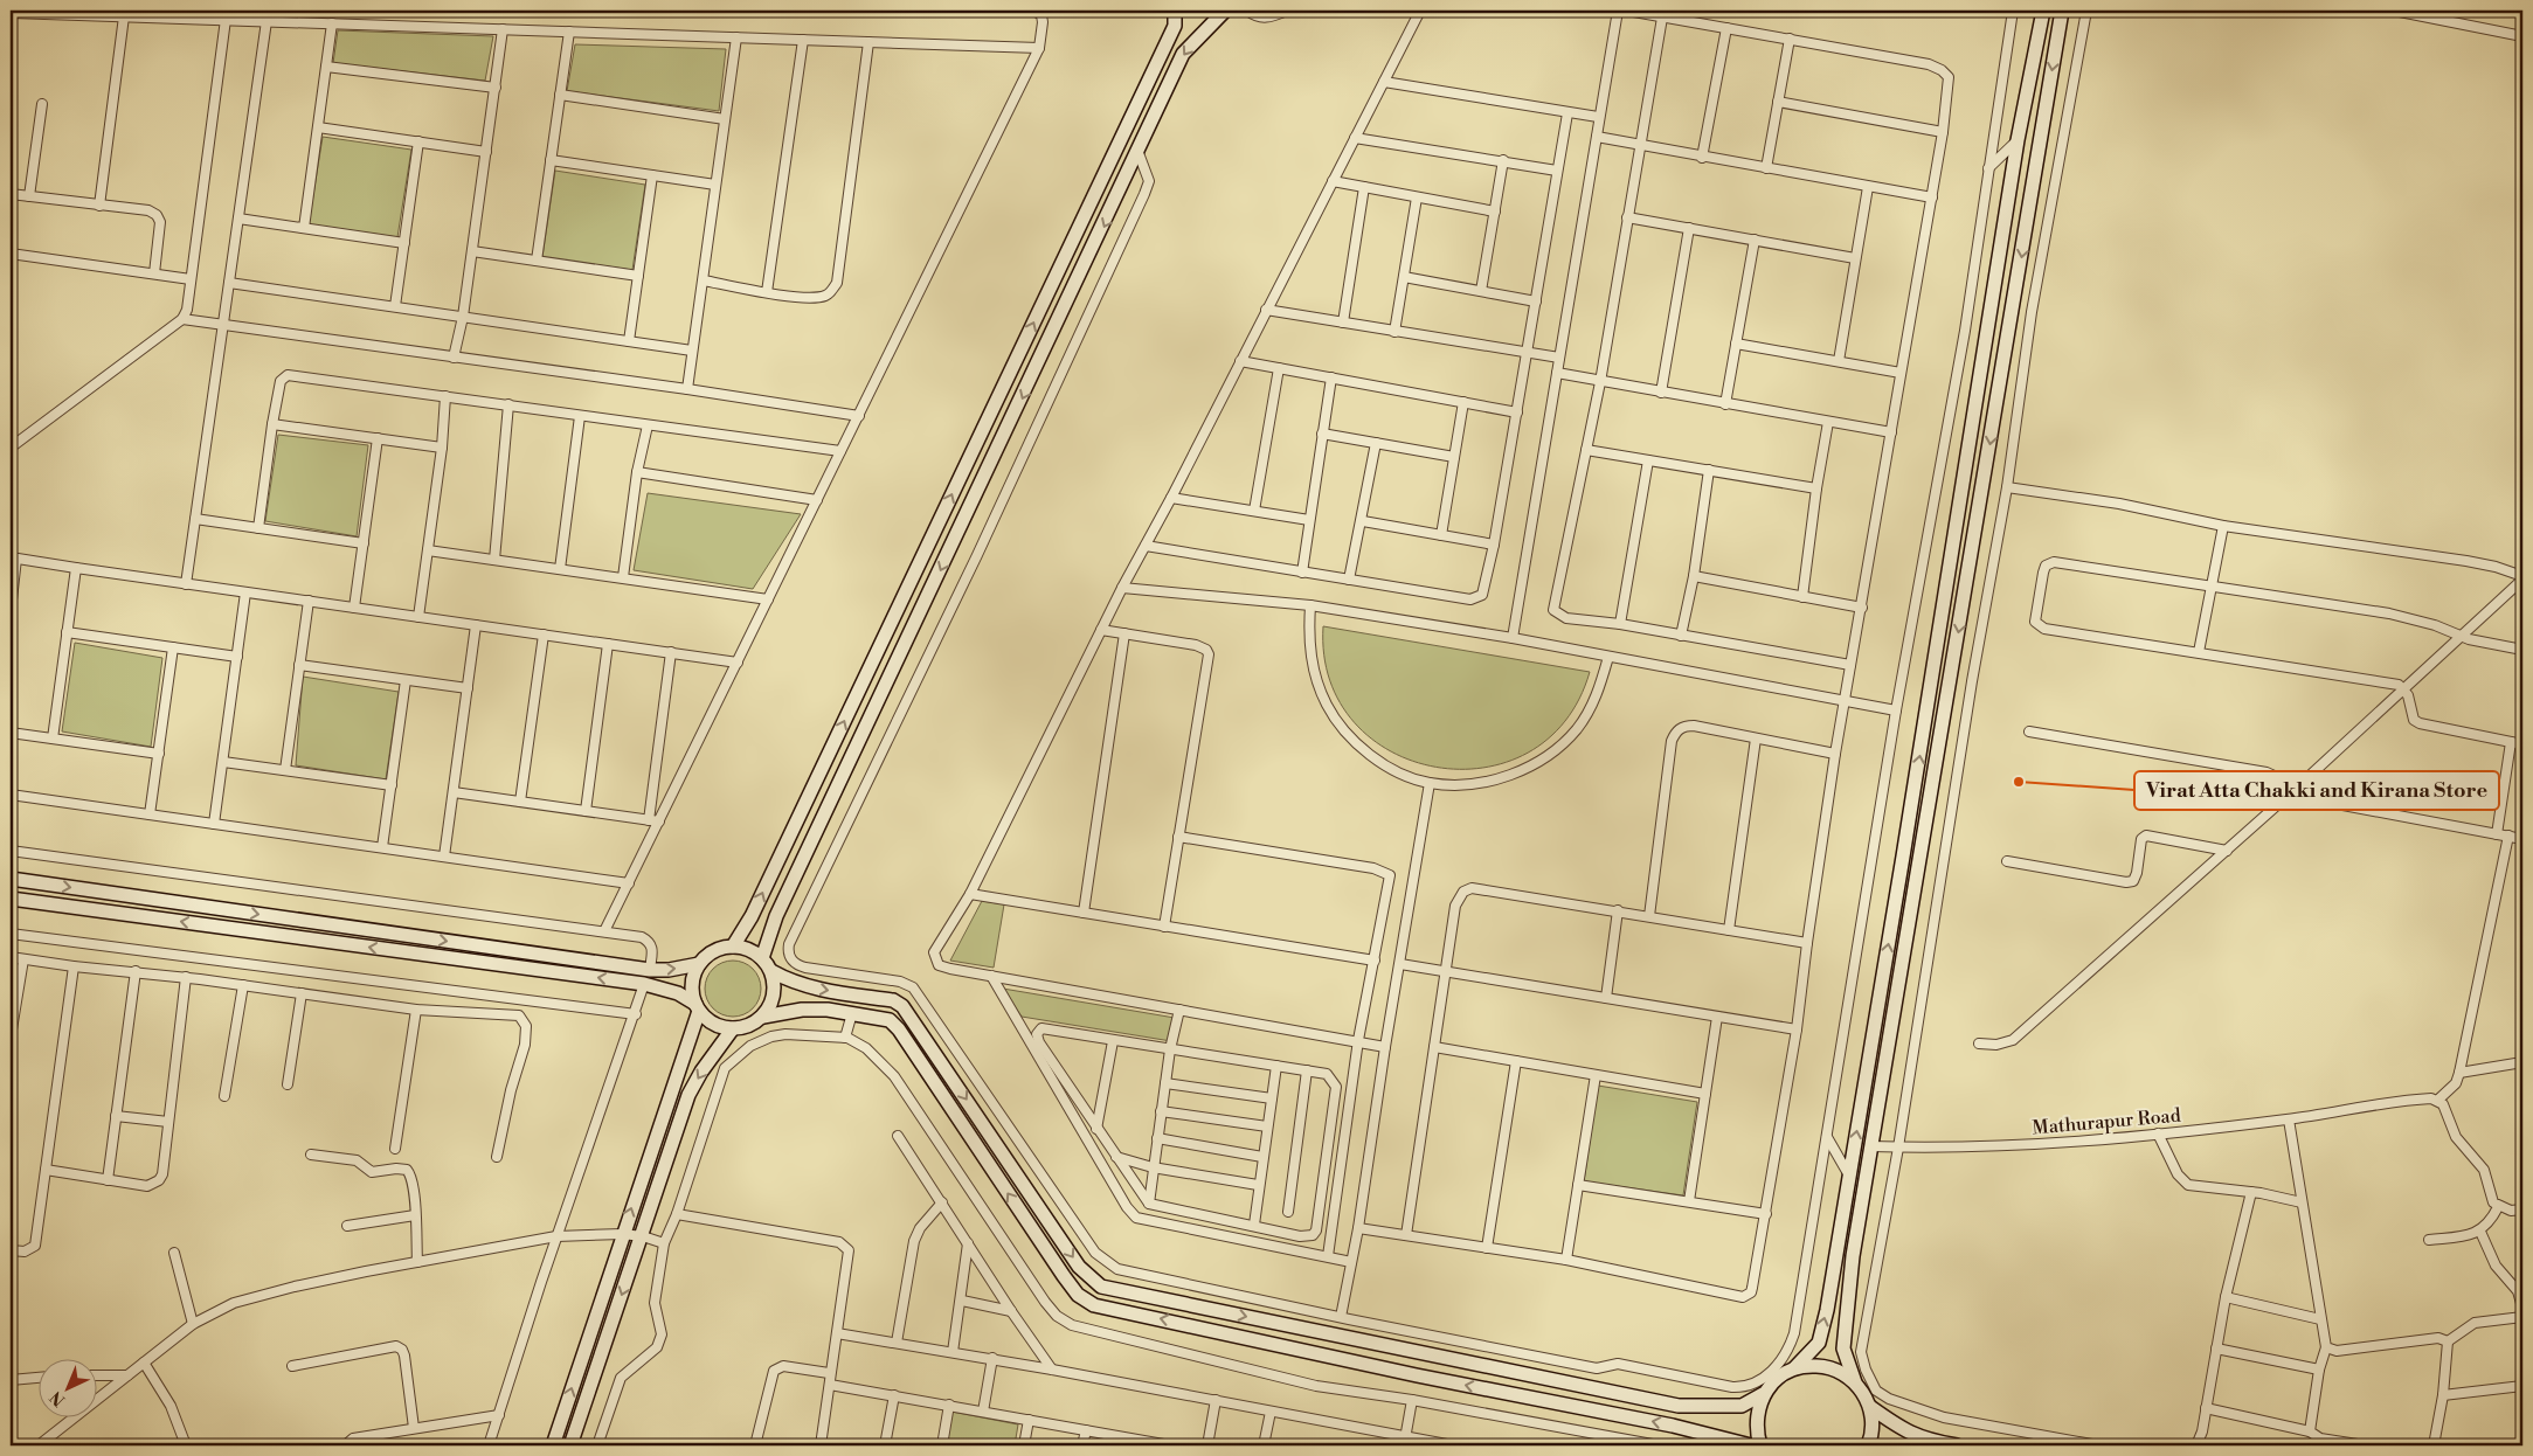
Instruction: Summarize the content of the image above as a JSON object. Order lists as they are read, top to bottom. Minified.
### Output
{"streets":{"street":["Mathurapur Road"]},"places":["Virat Atta Chakki and Kirana Store"],"north":"bottom left"}
